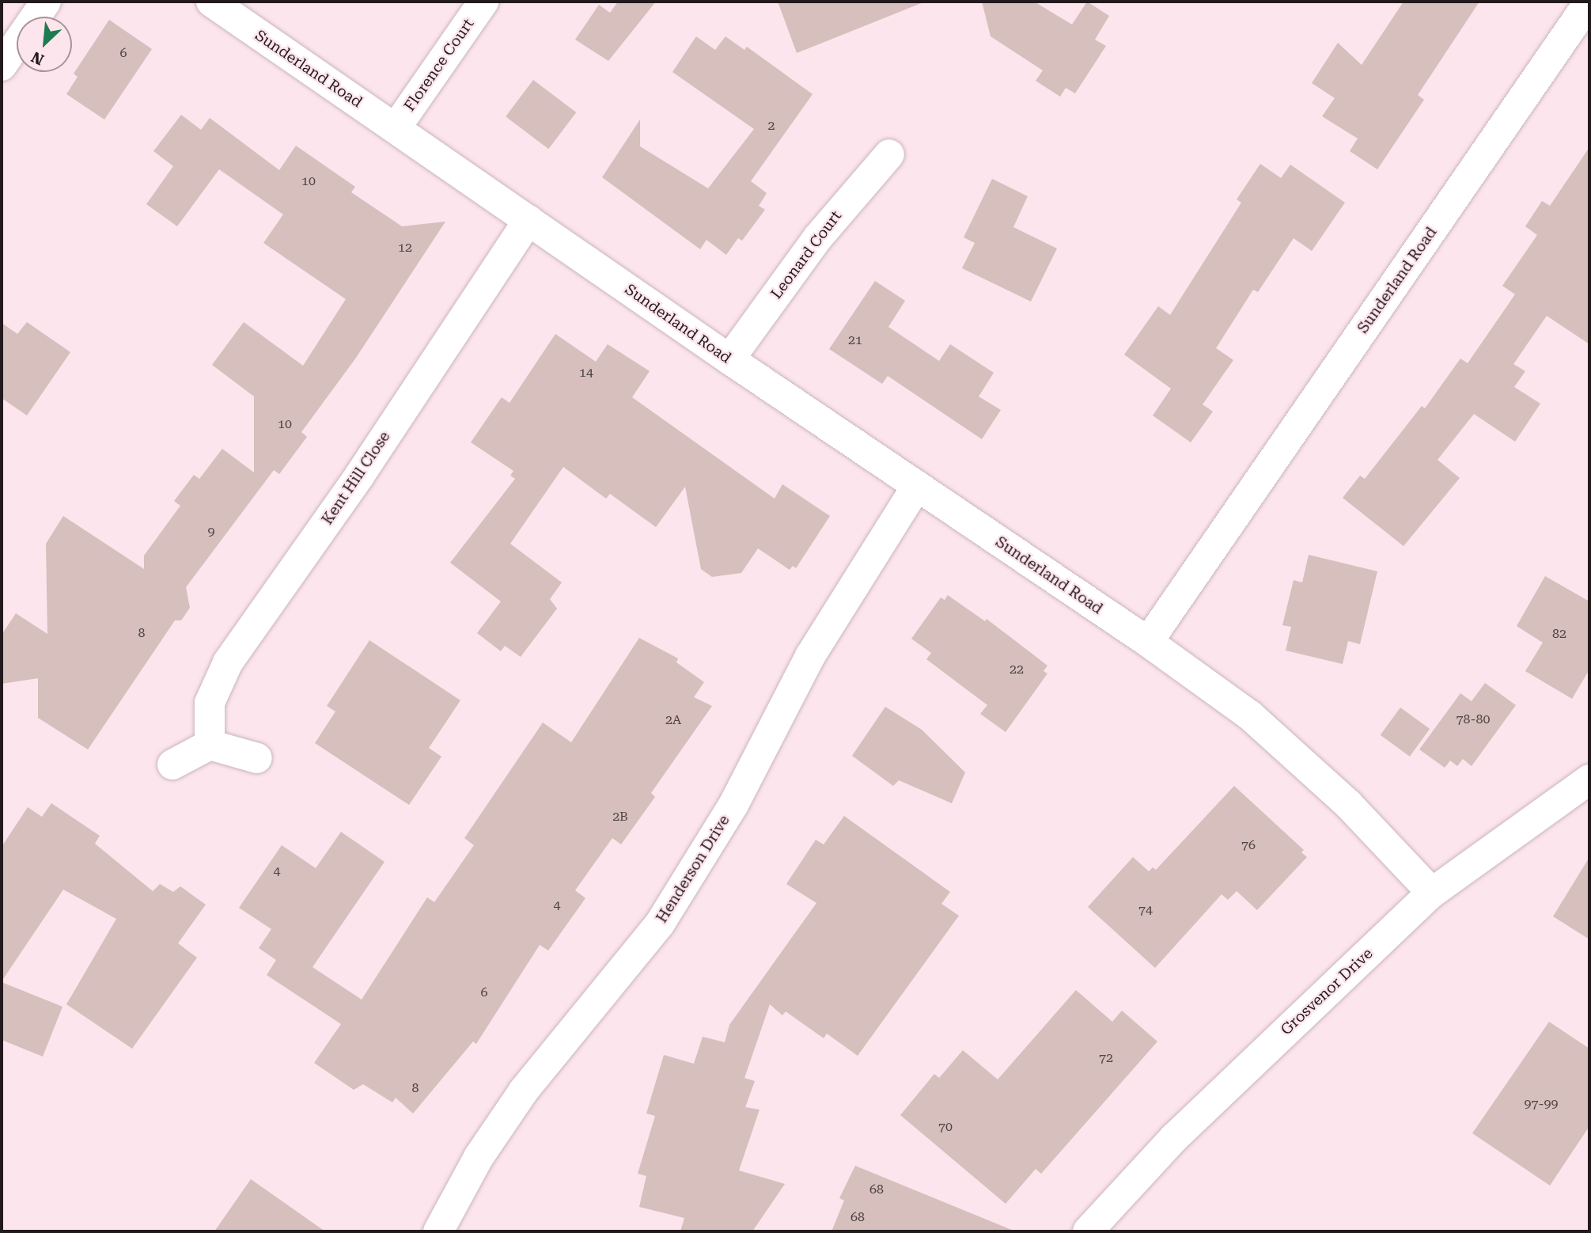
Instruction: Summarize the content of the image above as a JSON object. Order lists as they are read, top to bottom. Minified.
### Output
{"streets":{"street":["Florence Court","Sunderland Road","Leonard Court","Kent Hill Close","Henderson Drive","Grosvenor Drive"]},"crossings":[["Florence Court","Sunderland Road"],["Sunderland Road","Leonard Court"],["Sunderland Road","Kent Hill Close"],["Sunderland Road","Henderson Drive"],["Sunderland Road","Grosvenor Drive"]],"house_numbers":["6","2","10","12","21","14","10","9","8","82","22","78-80","2A","2B","76","4","4","74","6","72","8","97-99","70","68","68"],"north":"bottom left"}
